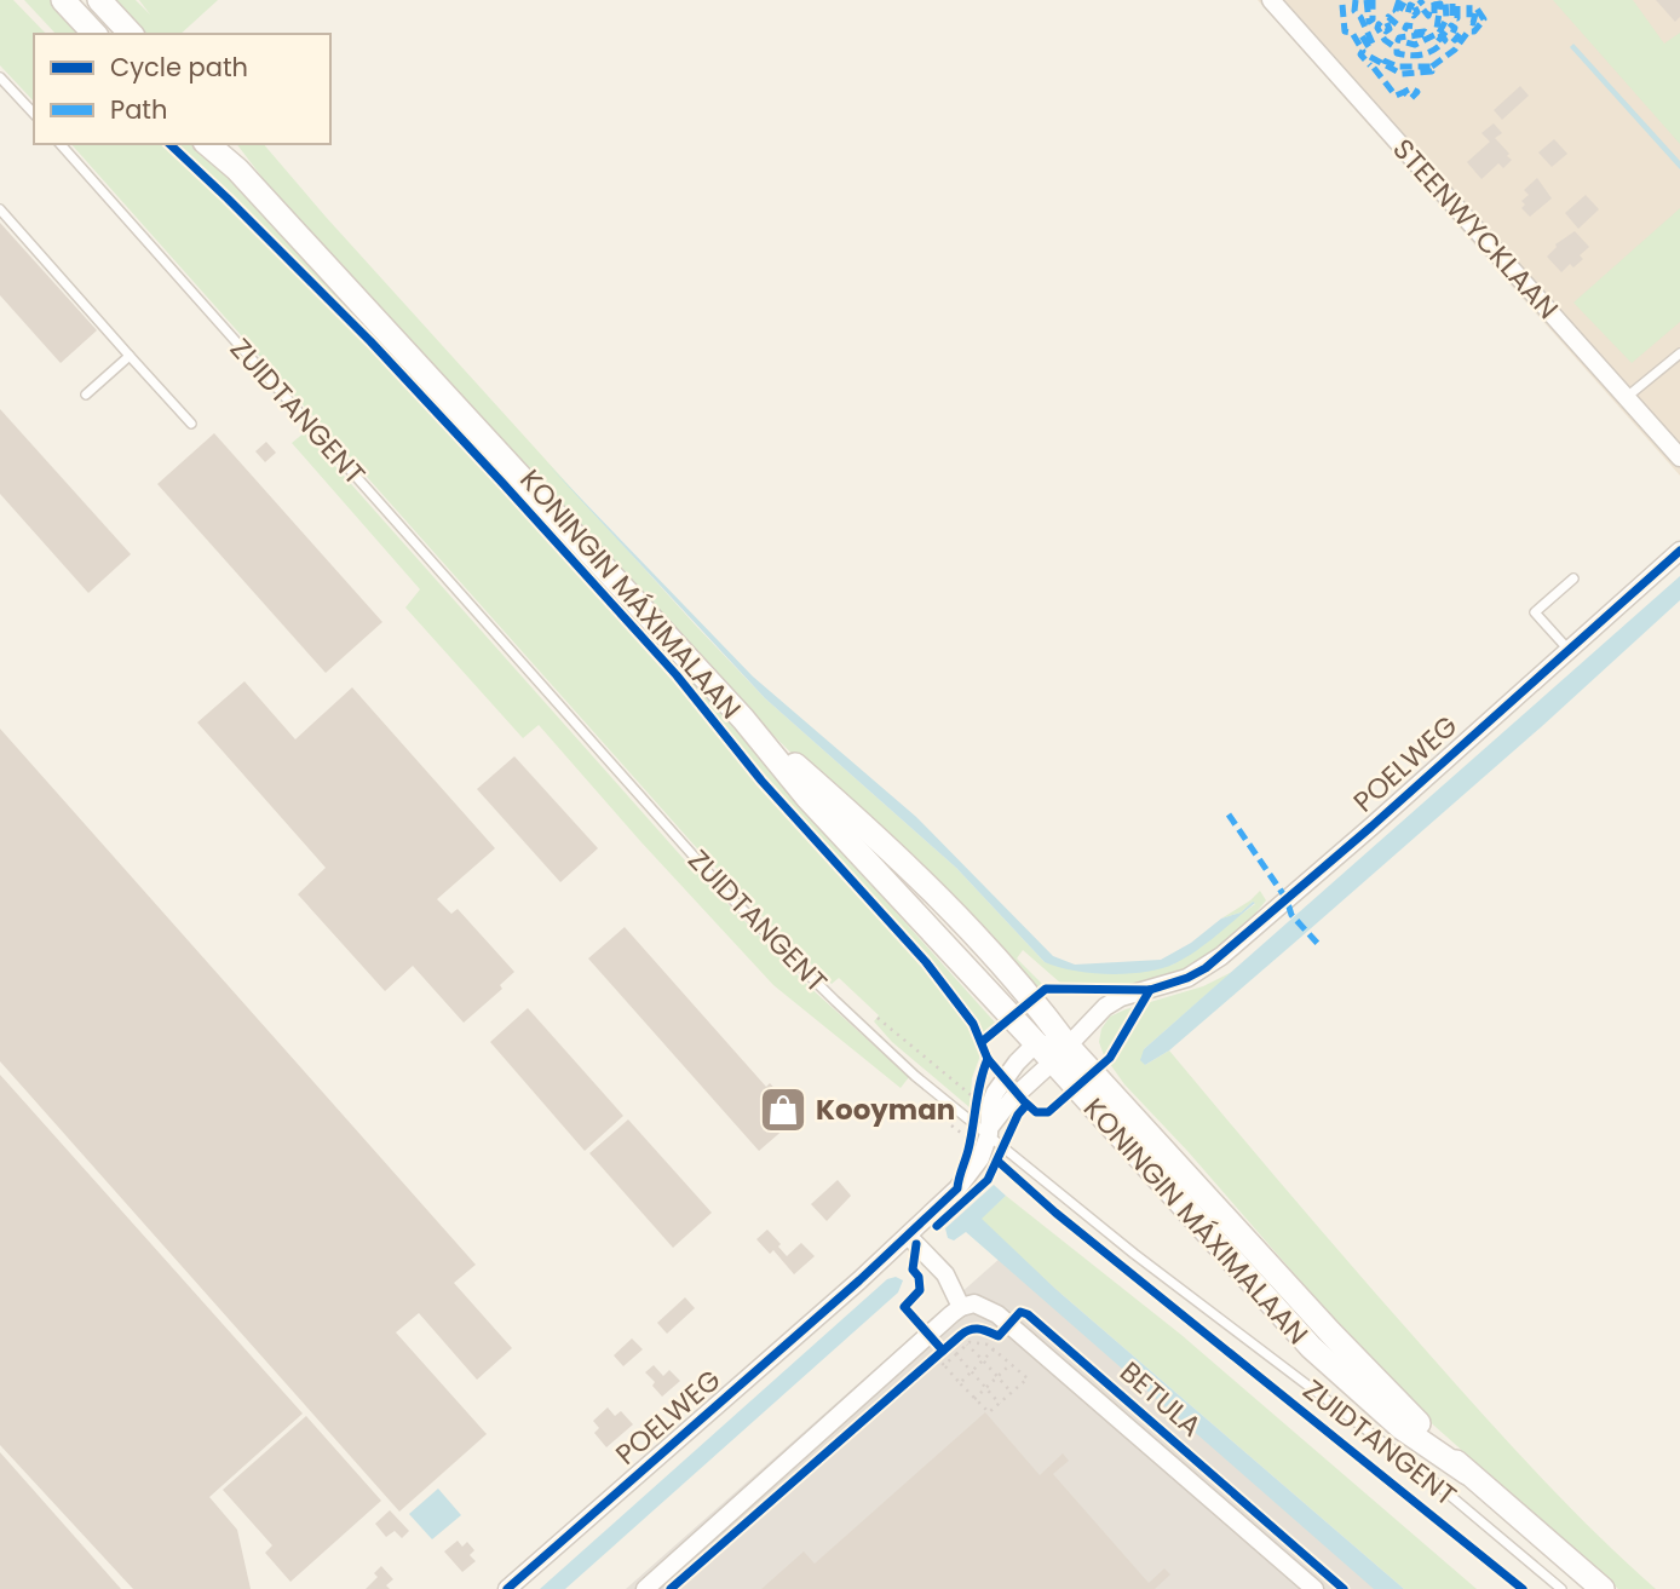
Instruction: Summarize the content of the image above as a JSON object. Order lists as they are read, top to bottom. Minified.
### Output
{"streets":{"main road":["KONINGIN MÁXIMALAAN"],"street":["STEENWYCKLAAN","POELWEG","BETULA"],"lane":["ZUIDTANGENT"]},"crossings":[["ZUIDTANGENT","POELWEG"],["KONINGIN MÁXIMALAAN","POELWEG"]],"places":{"shop":["Kooyman"]},"legend":["Cycle path","Path"]}
